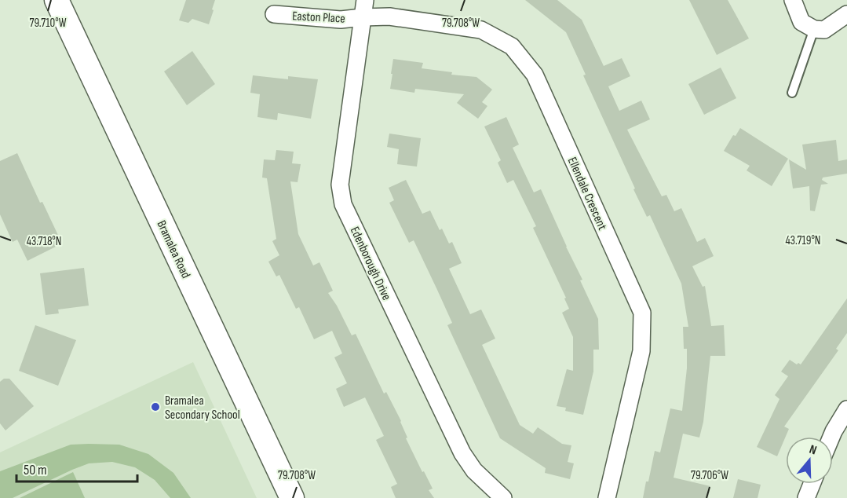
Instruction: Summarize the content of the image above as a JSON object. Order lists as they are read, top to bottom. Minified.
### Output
{"streets":{"main road":["Bramalea Road"],"street":["Easton Place","Ellendale Crescent","Edenborough Drive"]},"crossings":[["Easton Place","Ellendale Crescent"],["Easton Place","Edenborough Drive"],["Ellendale Crescent","Edenborough Drive"]],"places":["Bramalea Secondary School"],"scale_bar":"50 m","north":"top","coordinates":["79.710°W","79.708°W","43.719°N","43.718°N","79.706°W"]}
